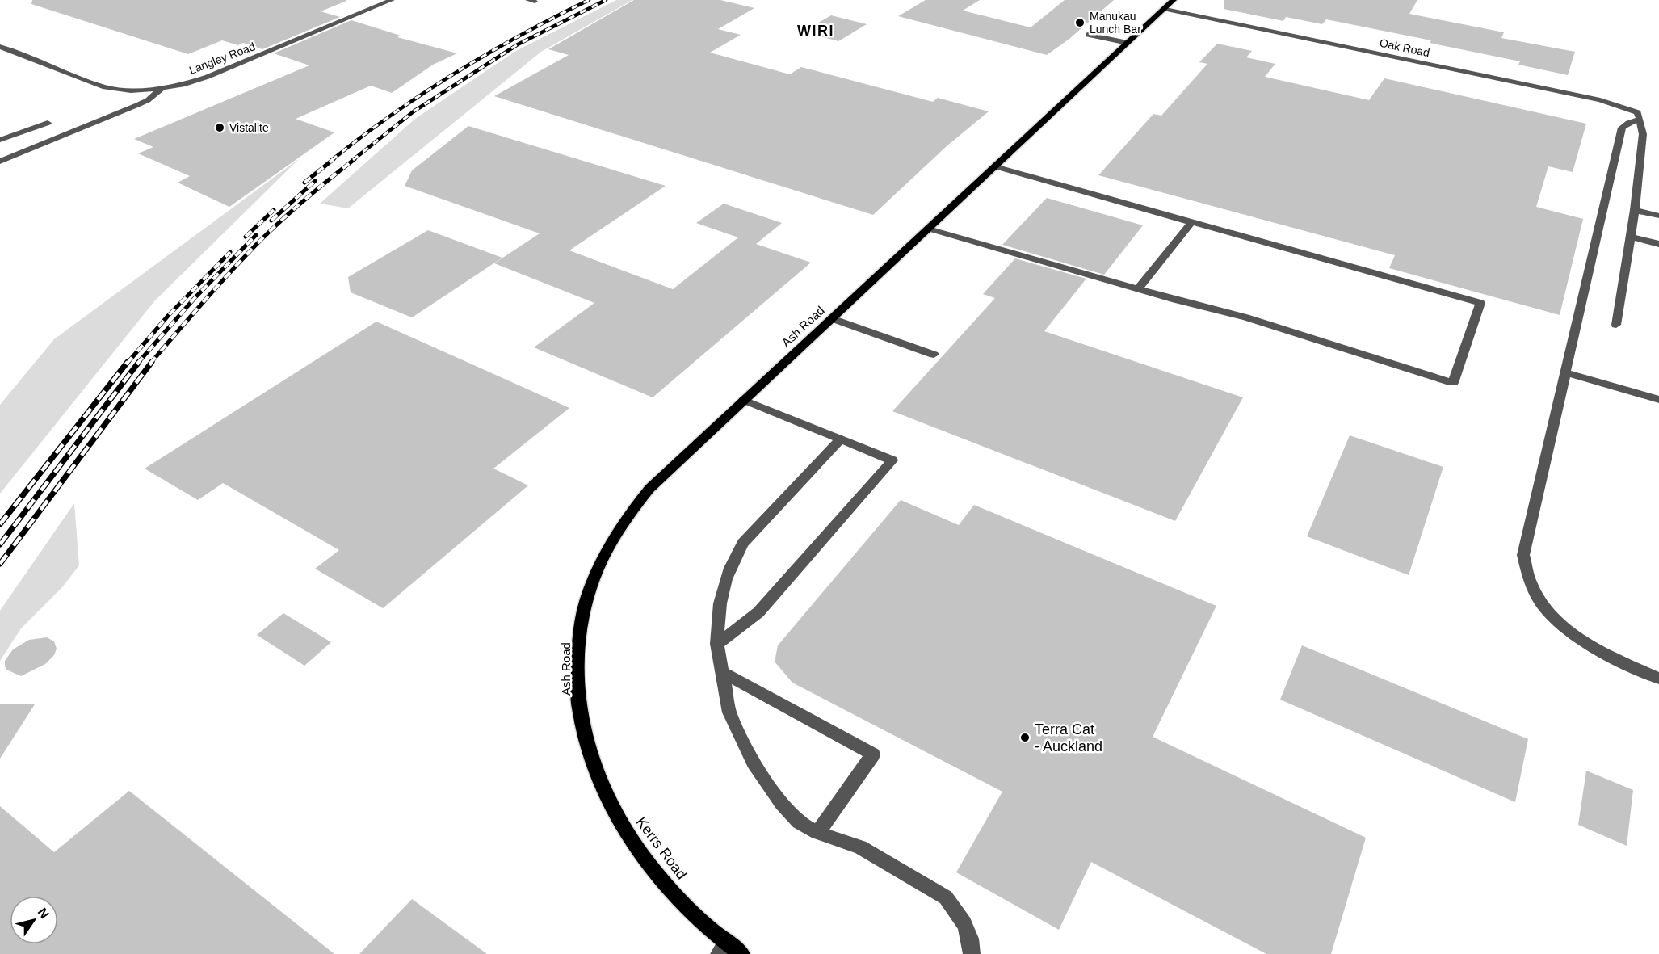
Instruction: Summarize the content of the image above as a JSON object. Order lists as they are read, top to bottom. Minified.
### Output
{"streets":{"main road":["Ash Road","Kerrs Road"],"street":["Oak Road","Langley Road"]},"crossings":[["Oak Road","Ash Road"],["Ash Road","Kerrs Road"]],"districts":["WIRI"],"places":["Manukau Lunch Bar","Vistalite","Terra Cat - Auckland"],"north":"top right"}
